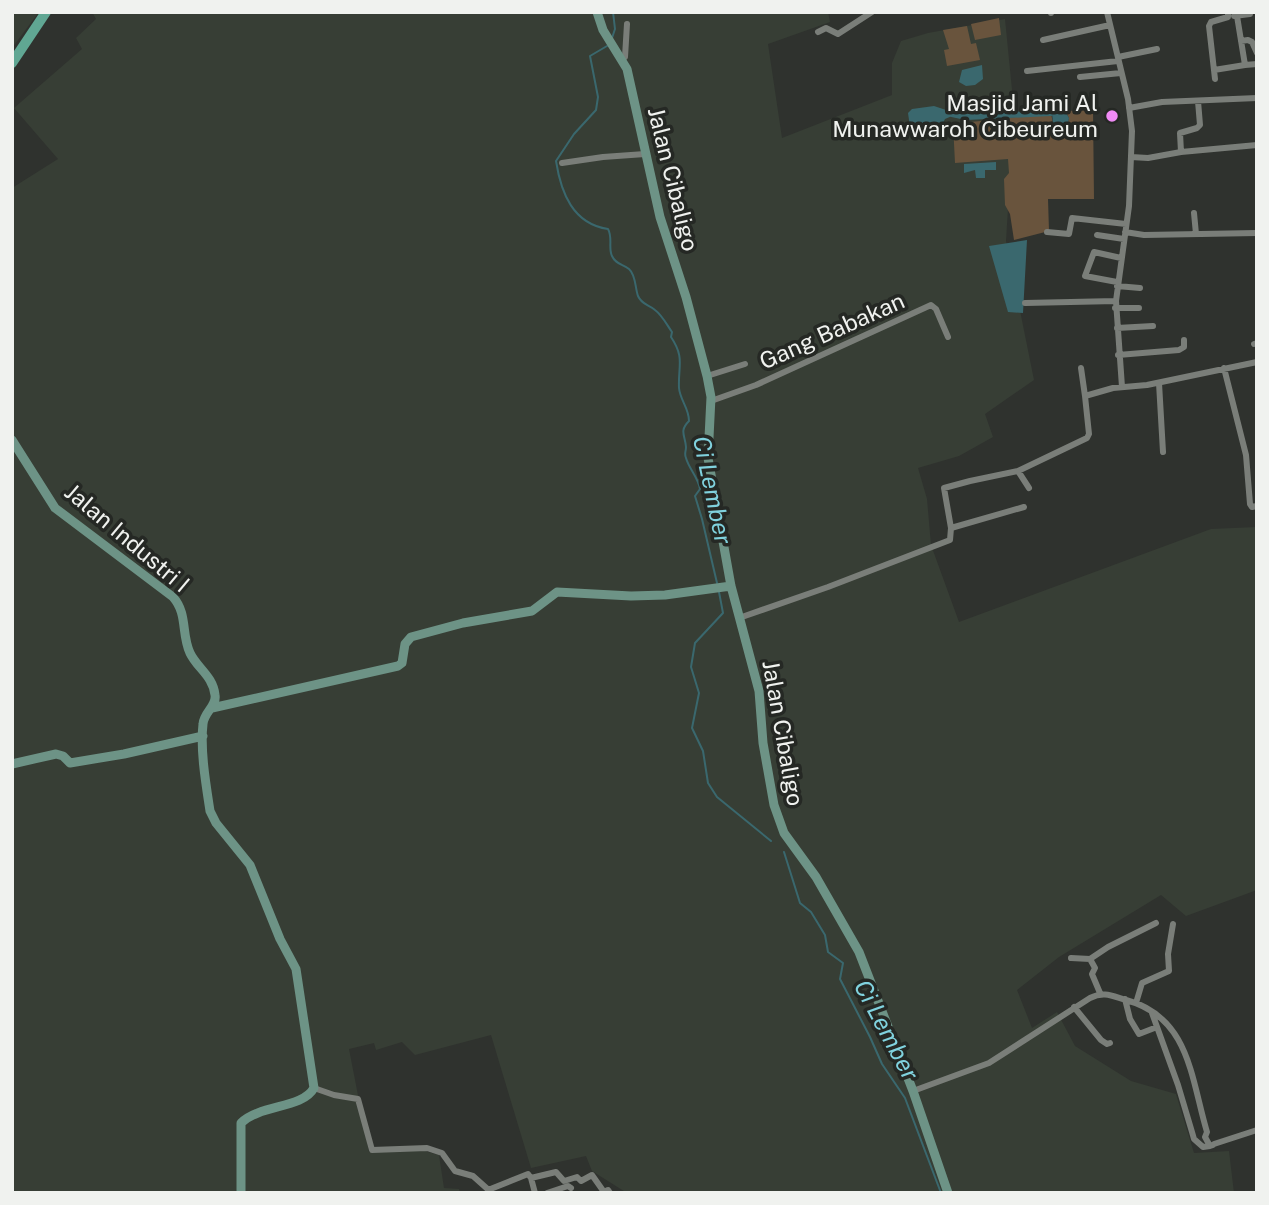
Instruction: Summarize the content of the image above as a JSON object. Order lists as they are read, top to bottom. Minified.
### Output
{"streets":{"main road":["Jalan Cibaligo","Jalan Industri I"],"street":["Gang Babakan"]},"crossings":[["Jalan Cibaligo","Gang Babakan"]],"water":["Ci Lember"],"places":["Masjid Jami Al Munawwaroh Cibeureum"]}
